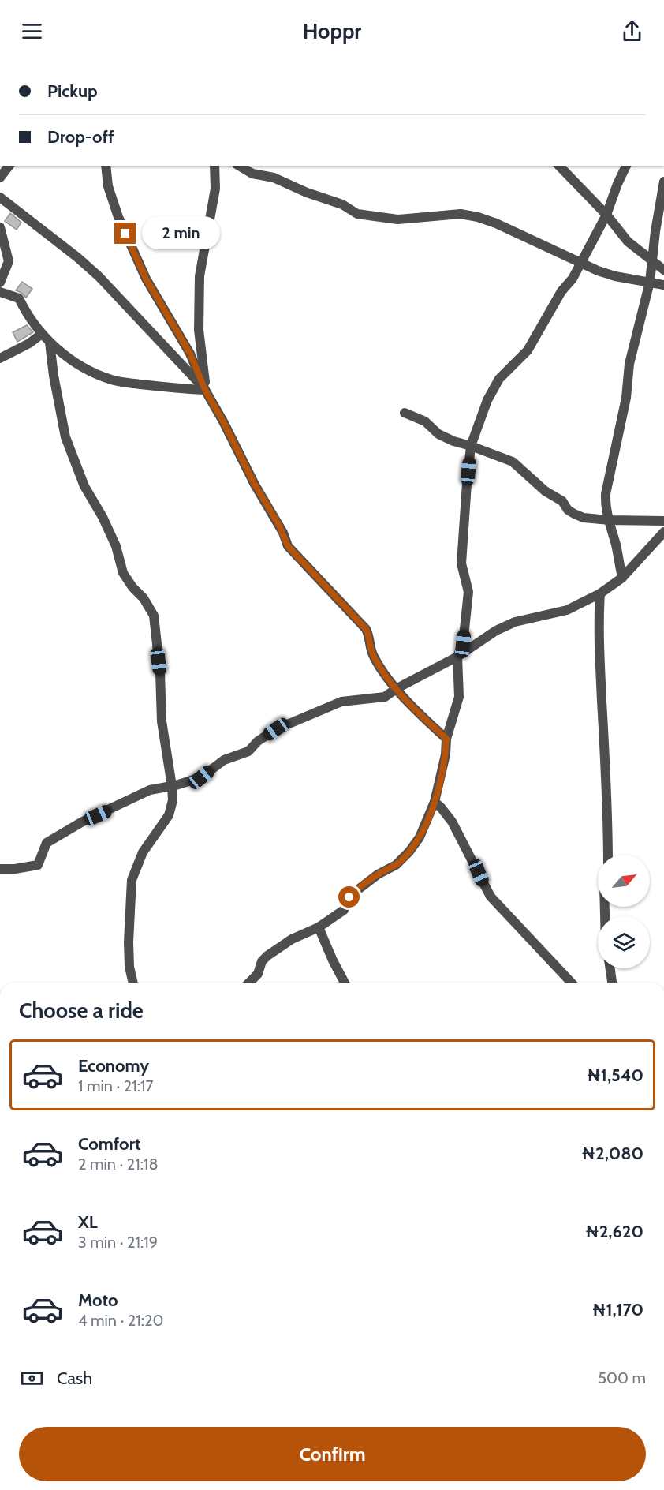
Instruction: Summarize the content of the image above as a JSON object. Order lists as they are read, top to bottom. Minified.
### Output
{"north":"top right","page":{"header":"Hoppr","banner":["Pickup","Drop-off"],"bubble":"2 min","heading":"Choose a ride","list":[{"name":"Economy","note":"1 min · 21:17","value":"₦1,540"},{"name":"Comfort","note":"2 min · 21:18","value":"₦2,080"},{"name":"XL","note":"3 min · 21:19","value":"₦2,620"},{"name":"Moto","note":"4 min · 21:20","value":"₦1,170"}],"pay":["Cash","500 m"],"buttons":"Confirm"}}
